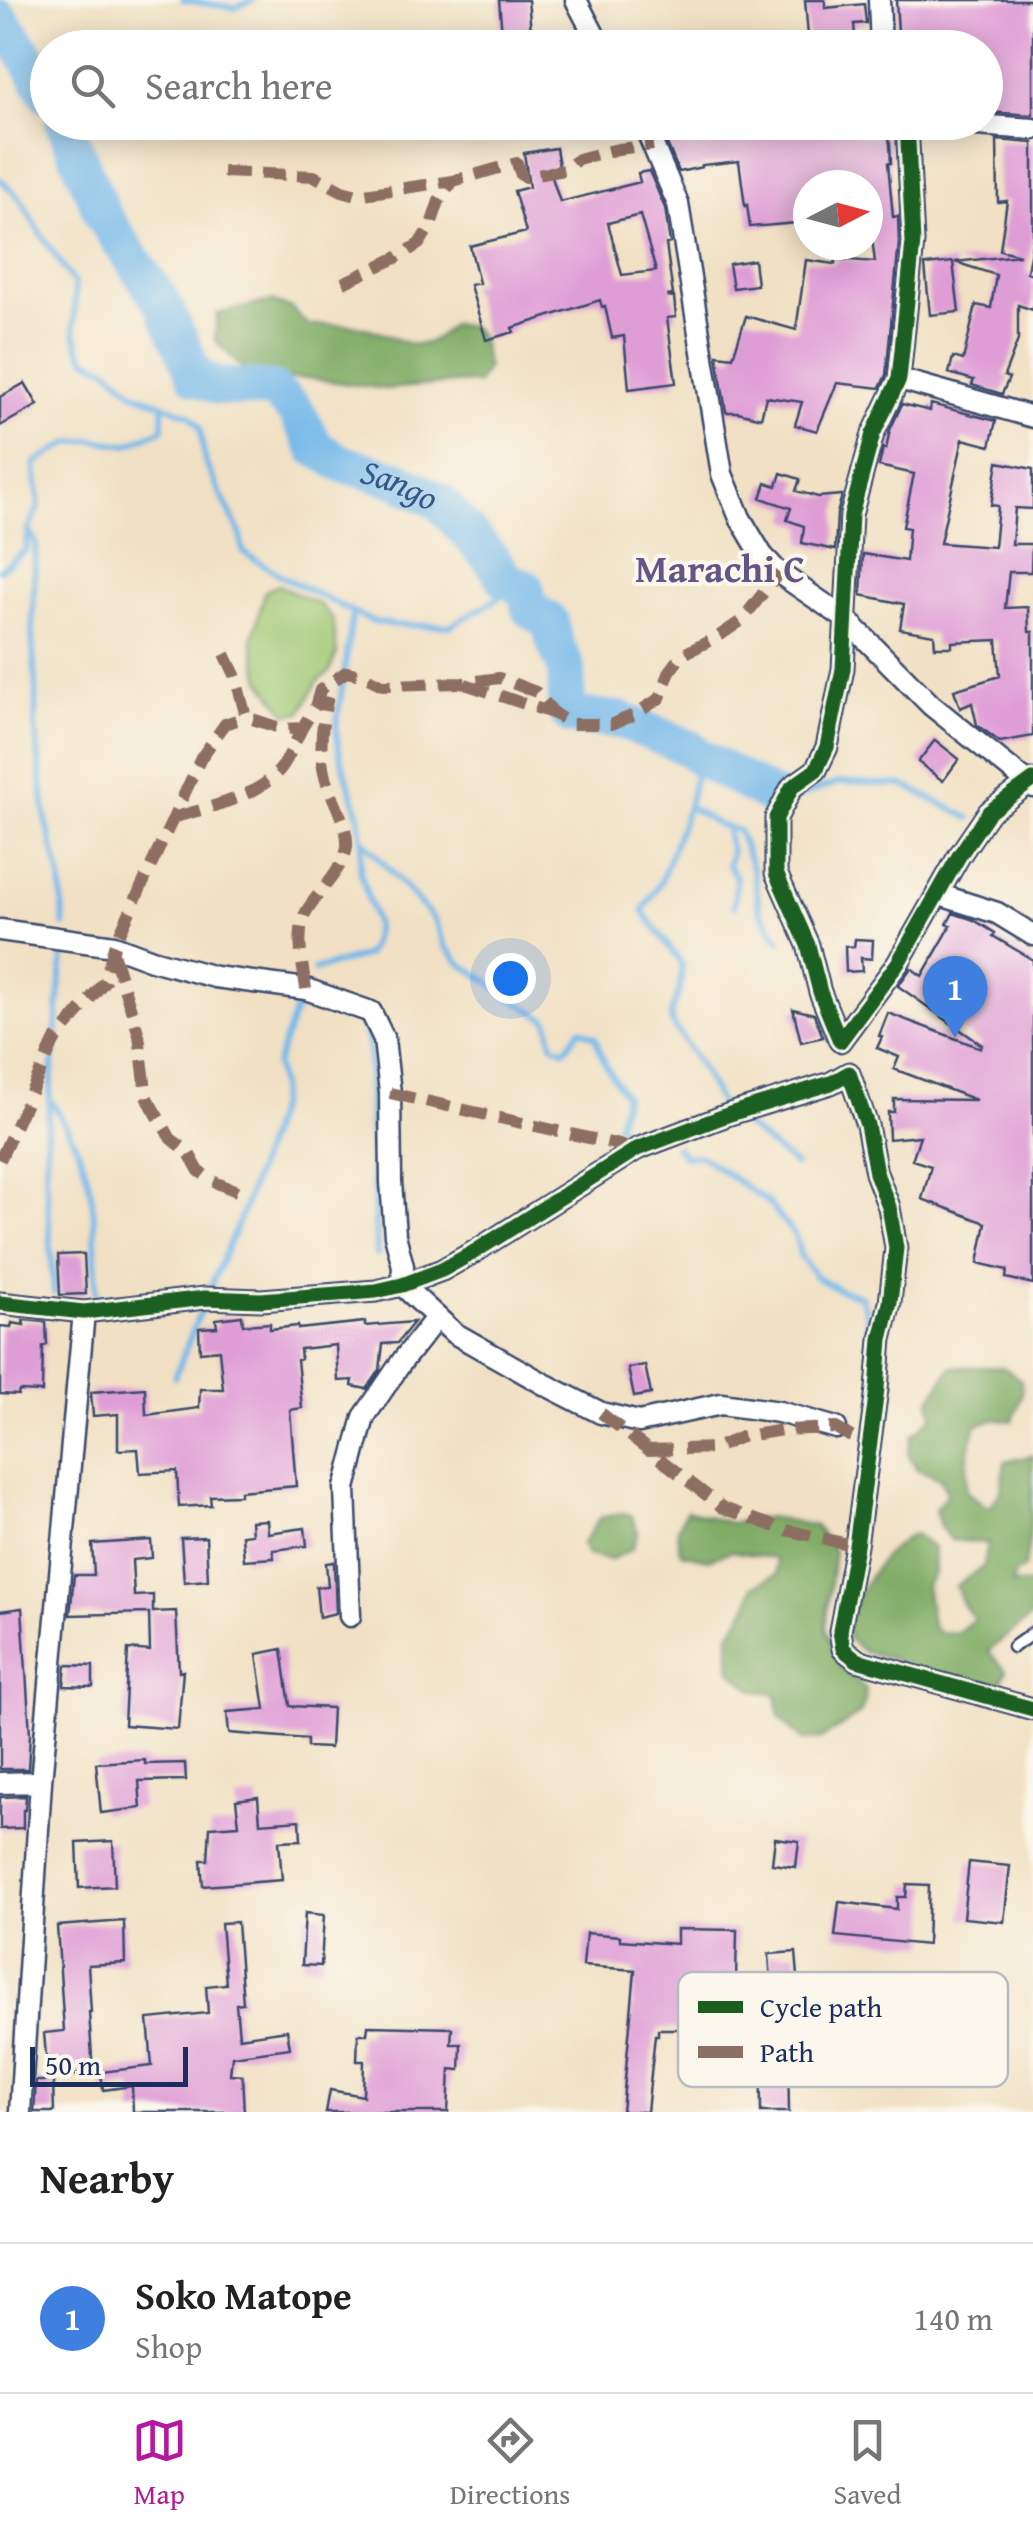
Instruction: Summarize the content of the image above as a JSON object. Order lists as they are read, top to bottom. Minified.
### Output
{"districts":["Marachi C"],"water":["Sango"],"legend":["Cycle path","Path"],"scale_bar":"50 m","north":"right","page":{"search":"Search here","pins":"1","scale":"50 m","heading":"Nearby","list":[{"mark":"1","name":"Soko Matope","note":"Shop","value":"140 m"}],"nav":["Map","Directions","Saved"]}}
